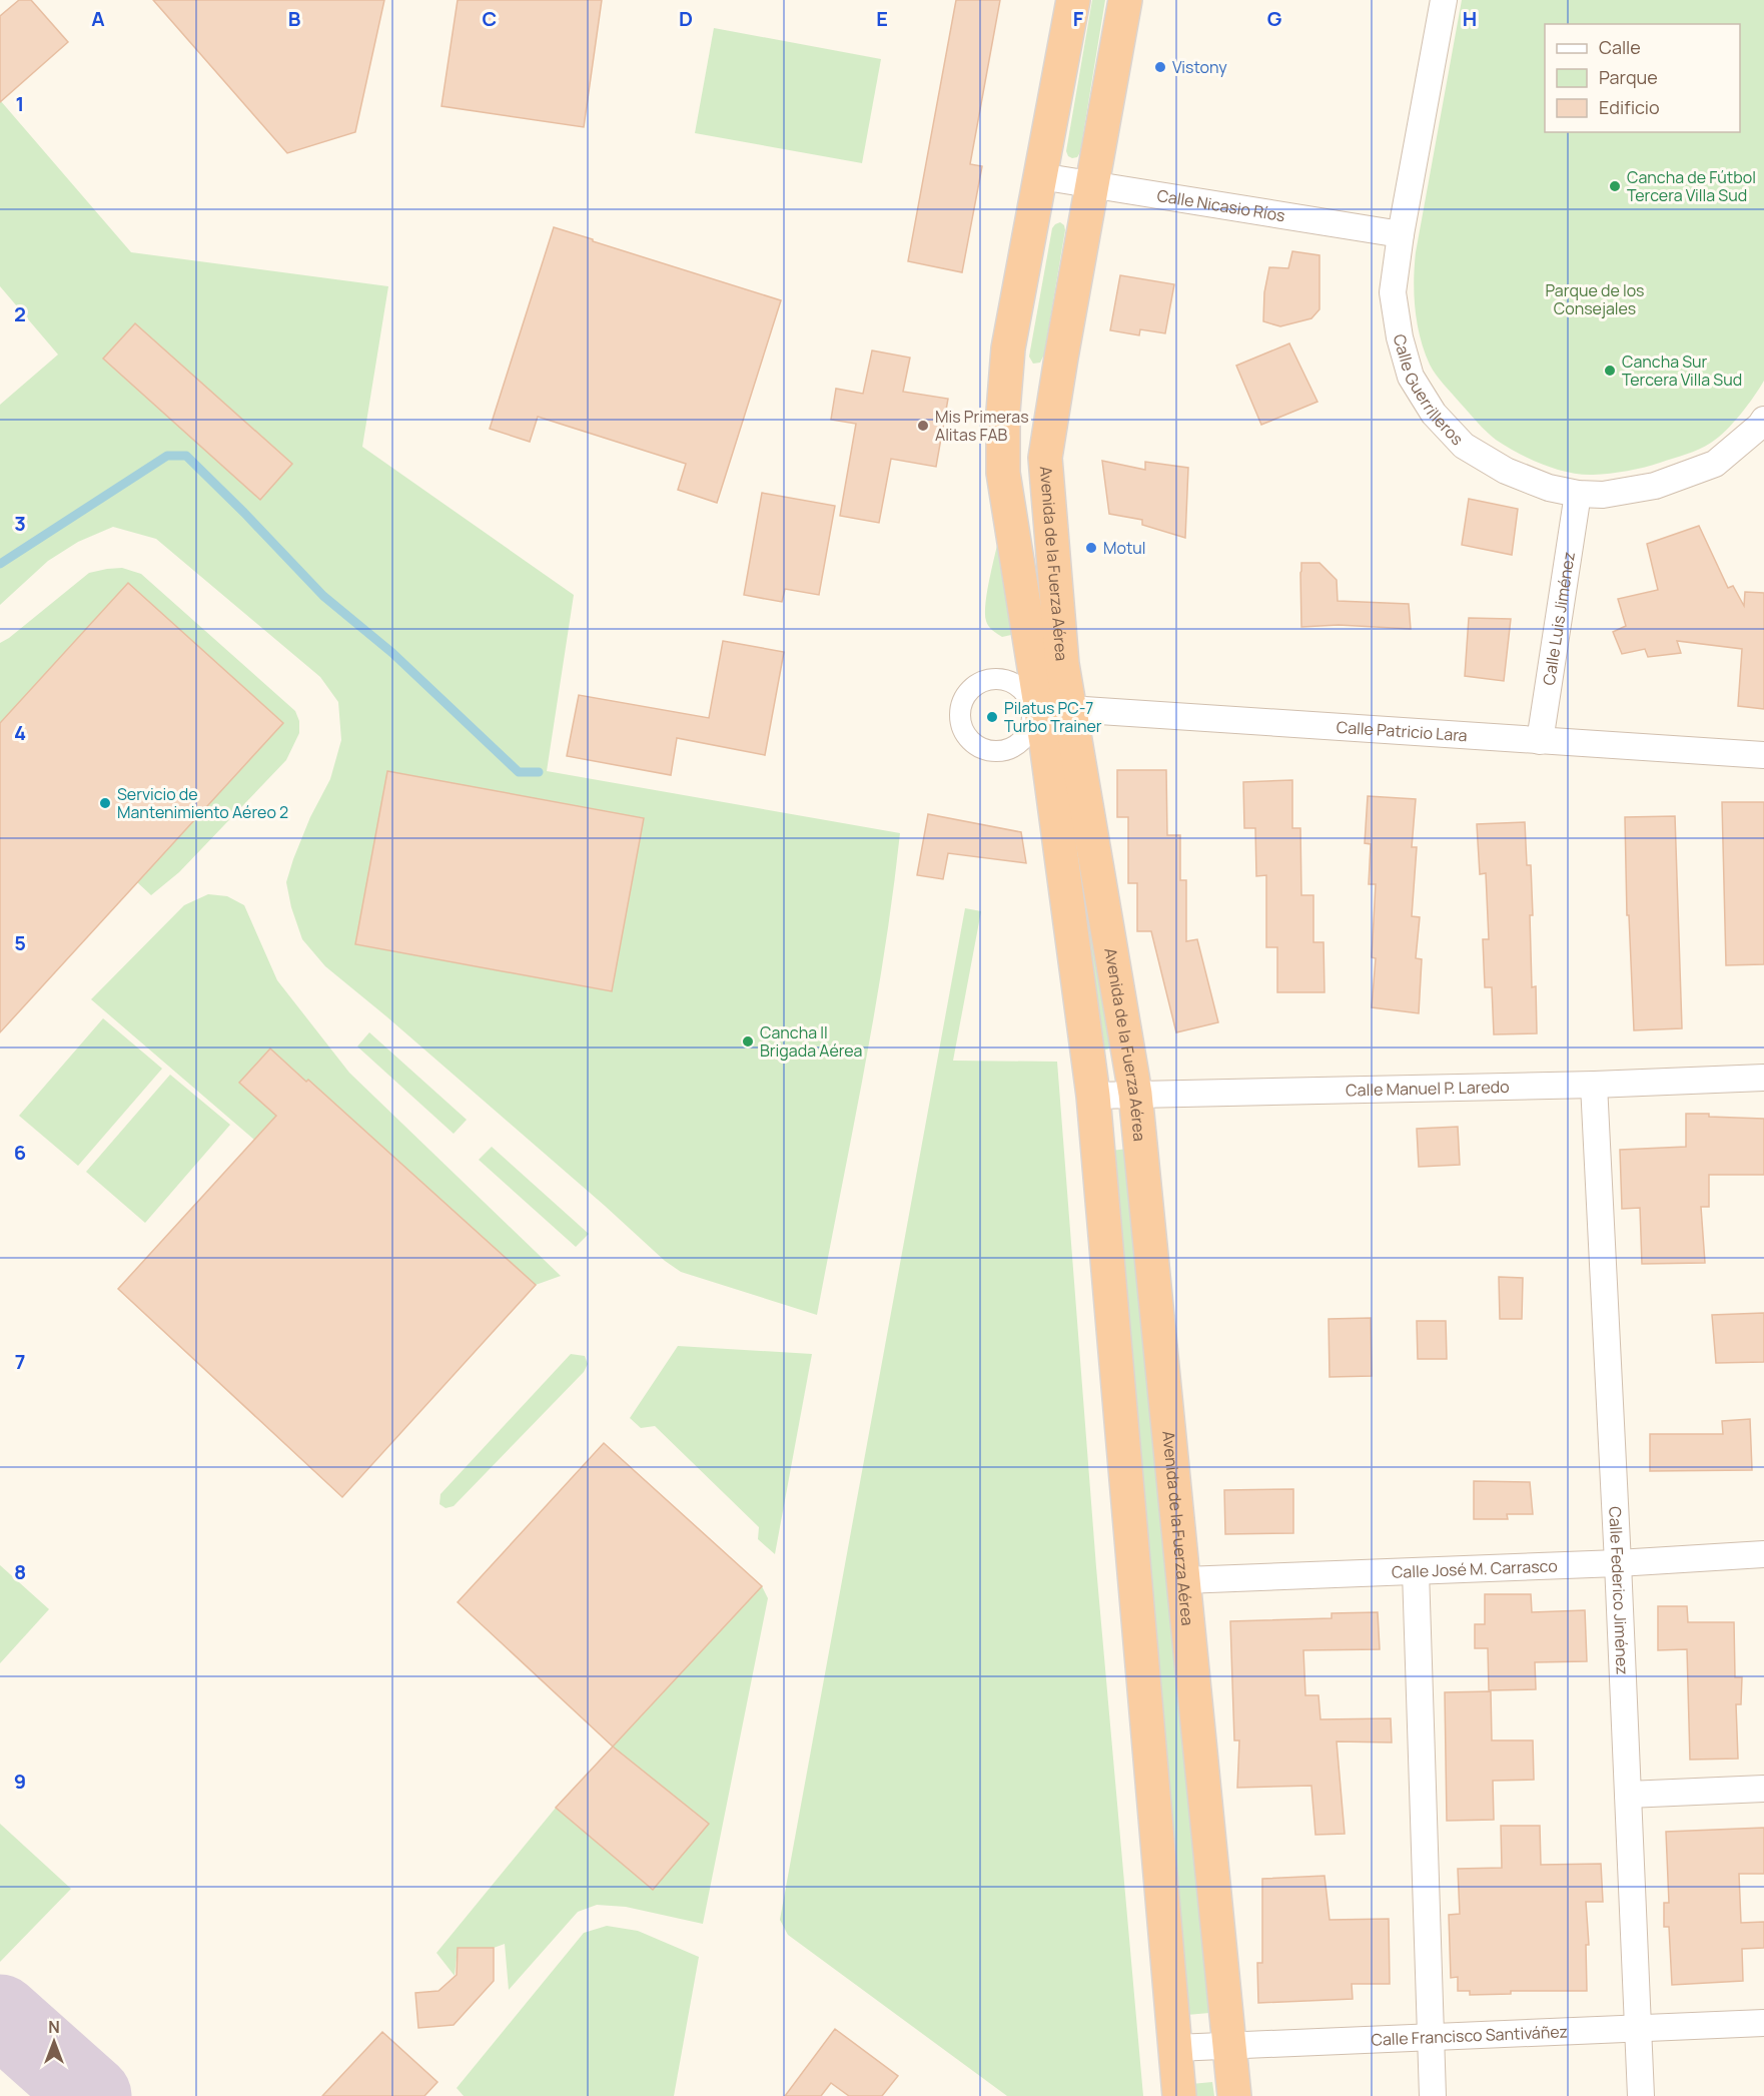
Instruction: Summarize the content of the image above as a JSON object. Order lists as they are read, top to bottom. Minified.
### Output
{"streets":{"highway":["Avenida de la Fuerza Aérea"],"street":["Calle Nicasio Ríos","Calle Guerrilleros","Calle Luis Jiménez","Calle Patricio Lara","Calle Manuel P. Laredo","Calle José M. Carrasco","Calle Federico Jiménez","Calle Francisco Santiváñez"]},"crossings":[["Calle Nicasio Ríos","Calle Guerrilleros"],["Calle Nicasio Ríos","Avenida de la Fuerza Aérea"],["Calle Guerrilleros","Calle Luis Jiménez"],["Avenida de la Fuerza Aérea","Calle Patricio Lara"],["Avenida de la Fuerza Aérea","Calle Manuel P. Laredo"],["Avenida de la Fuerza Aérea","Calle José M. Carrasco"],["Avenida de la Fuerza Aérea","Calle Francisco Santiváñez"],["Calle Luis Jiménez","Calle Patricio Lara"],["Calle Manuel P. Laredo","Calle Federico Jiménez"],["Calle José M. Carrasco","Calle Federico Jiménez"],["Calle Federico Jiménez","Calle Francisco Santiváñez"]],"parks":["Parque de los Consejales"],"places":["Vistony","Cancha de Fútbol Tercera Villa Sud","Cancha Sur Tercera Villa Sud","Mis Primeras Alitas FAB","Motul","Pilatus PC-7 Turbo Trainer","Servicio de Mantenimiento Aéreo 2","Cancha II Brigada Aérea"],"legend":["Calle","Parque","Edificio"],"north":"top","grid":{"columns":["A","B","C","D","E","F","G","H"],"rows":["1","2","3","4","5","6","7","8","9"]}}
